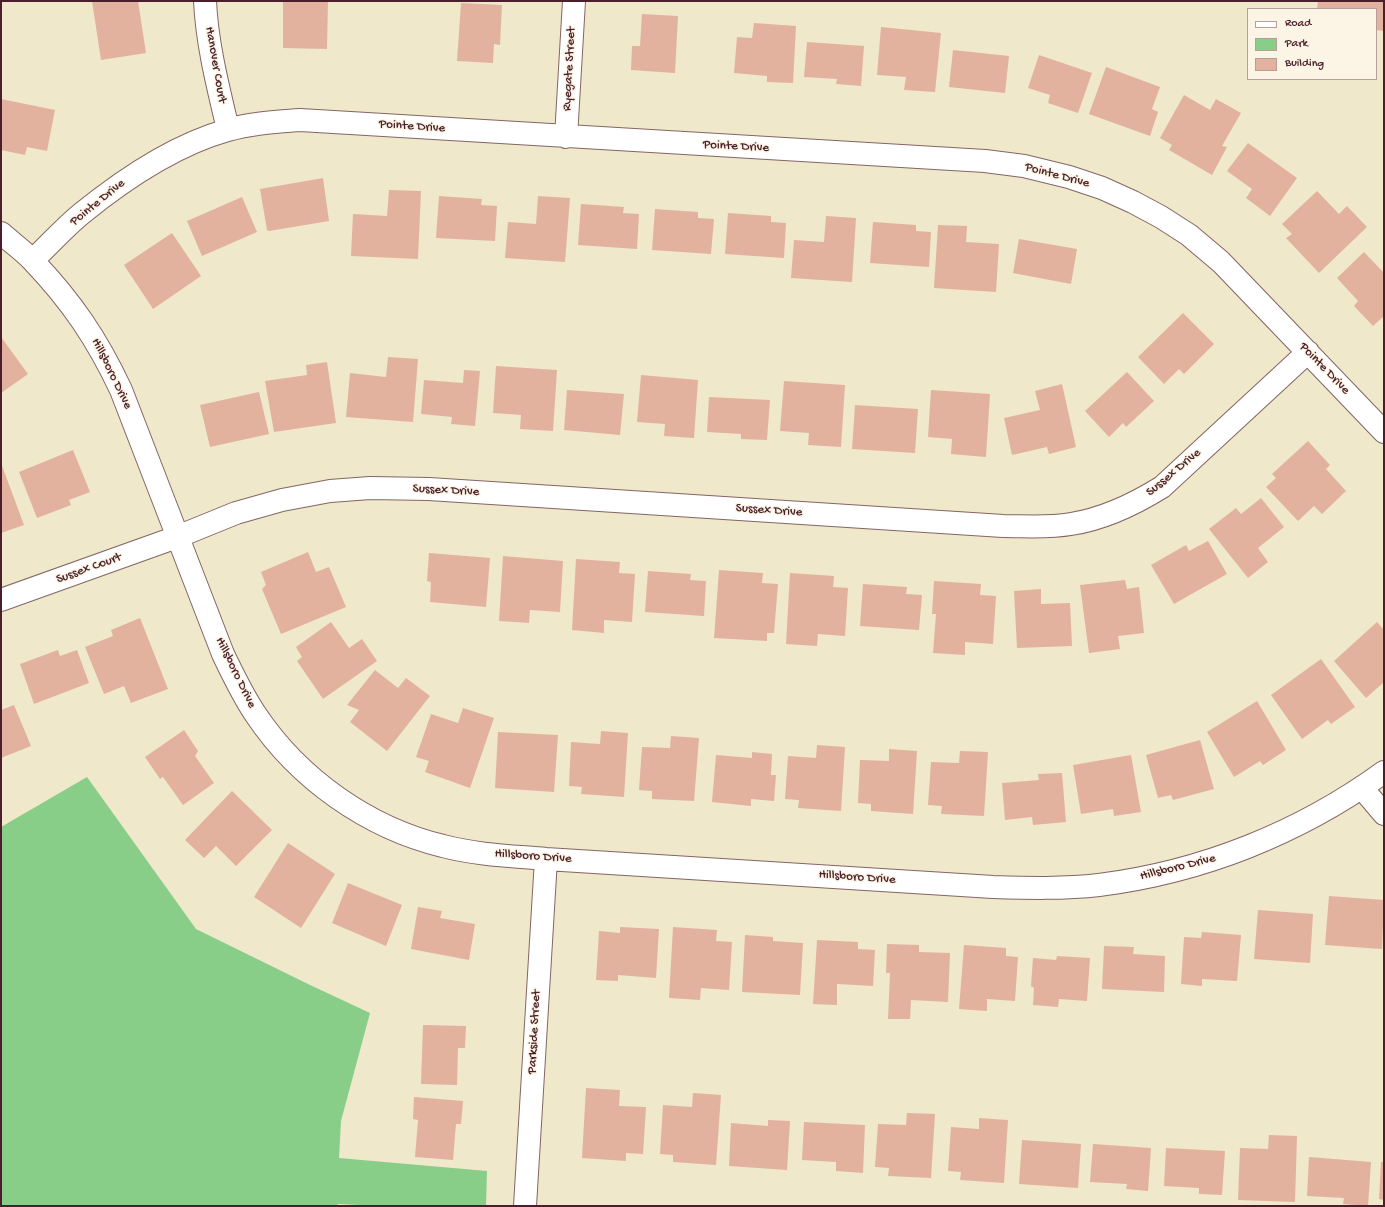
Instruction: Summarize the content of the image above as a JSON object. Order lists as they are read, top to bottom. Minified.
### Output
{"streets":{"street":["Hanover Court","Ryegate Street","Pointe Drive","Hillsboro Drive","Sussex Drive","Sussex Court","Parkside Street"]},"crossings":[["Hanover Court","Pointe Drive"],["Ryegate Street","Pointe Drive"],["Pointe Drive","Hillsboro Drive"],["Pointe Drive","Sussex Drive"],["Hillsboro Drive","Sussex Drive"],["Hillsboro Drive","Sussex Court"],["Hillsboro Drive","Parkside Street"],["Sussex Drive","Sussex Court"]],"legend":["Road","Park","Building"]}
